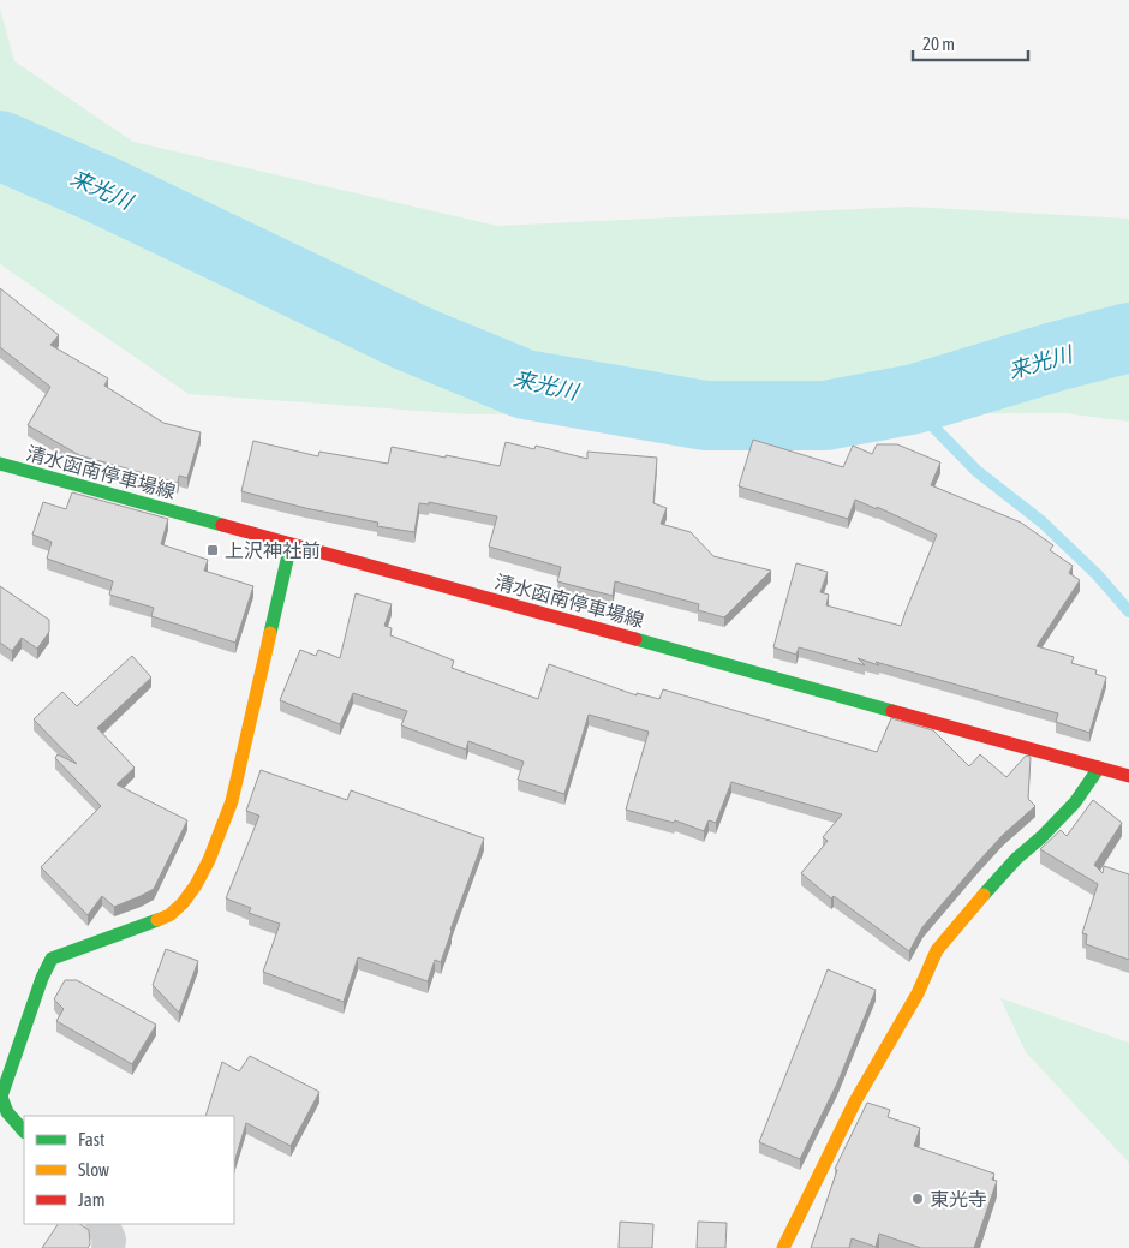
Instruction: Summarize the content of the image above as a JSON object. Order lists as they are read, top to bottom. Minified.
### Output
{"streets":{"street":["清水函南停車場線"]},"water":["来光川"],"places":{"transit":["上沢神社前"],"other":["東光寺"]},"legend":["Fast","Slow","Jam"],"scale_bar":"20 m"}
